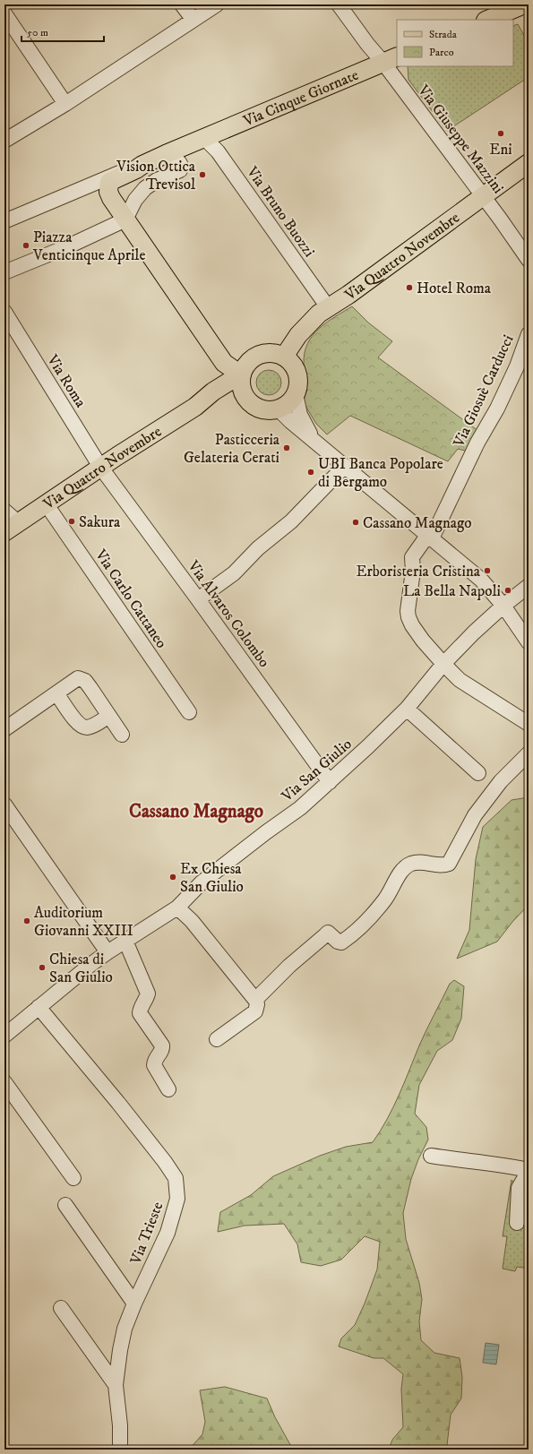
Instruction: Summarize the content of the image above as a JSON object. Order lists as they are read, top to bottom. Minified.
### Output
{"streets":{"main road":["Via Cinque Giornate","Via Quattro Novembre"],"street":["Via Giuseppe Mazzini","Via Bruno Buozzi","Via Roma","Via Giosuè Carducci","Via Carlo Cattaneo","Via Alvaros Colombo","Via San Giulio","Via Trieste"]},"crossings":[["Via Cinque Giornate","Via Giuseppe Mazzini"],["Via Cinque Giornate","Via Bruno Buozzi"],["Via Giuseppe Mazzini","Via Quattro Novembre"],["Via Bruno Buozzi","Via Quattro Novembre"],["Via Quattro Novembre","Via Roma"],["Via Quattro Novembre","Via Carlo Cattaneo"],["Via Quattro Novembre","Via Alvaros Colombo"],["Via Roma","Via Alvaros Colombo"],["Via Giosuè Carducci","Via San Giulio"],["Via Alvaros Colombo","Via San Giulio"],["Via San Giulio","Via Trieste"]],"districts":["Cassano Magnago"],"places":["Eni","Vision Ottica Trevisol","Piazza Venticinque Aprile","Hotel Roma","Pasticceria Gelateria Cerati","UBI Banca Popolare di Bergamo","Sakura","Cassano Magnago","Erboristeria Cristina","La Bella Napoli","Ex Chiesa San Giulio","Auditorium Giovanni XXIII","Chiesa di San Giulio"],"legend":["Strada","Parco"],"scale_bar":"50 m"}
